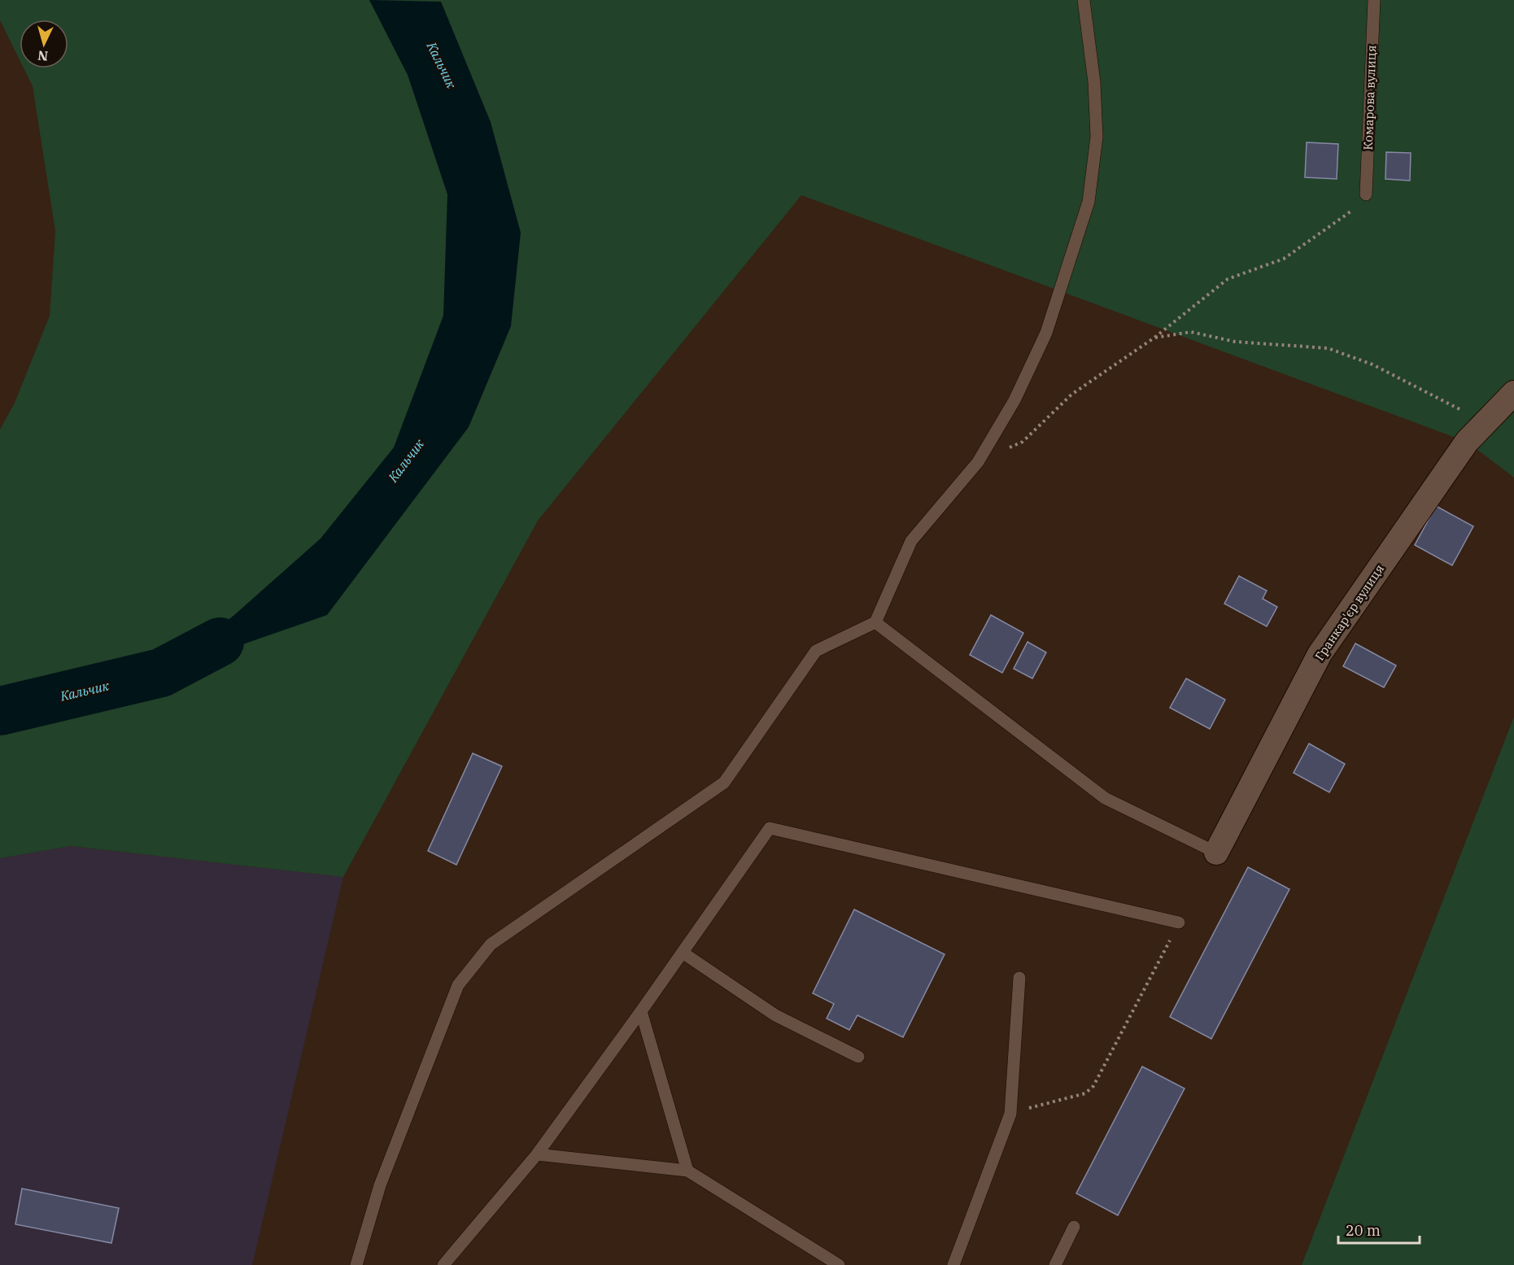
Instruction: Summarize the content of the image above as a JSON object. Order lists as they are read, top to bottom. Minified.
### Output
{"streets":{"street":["Гранкар'єр вулиця"],"lane":["Комарова вулиця"]},"water":["Кальчик"],"scale_bar":"20 m","north":"bottom"}
